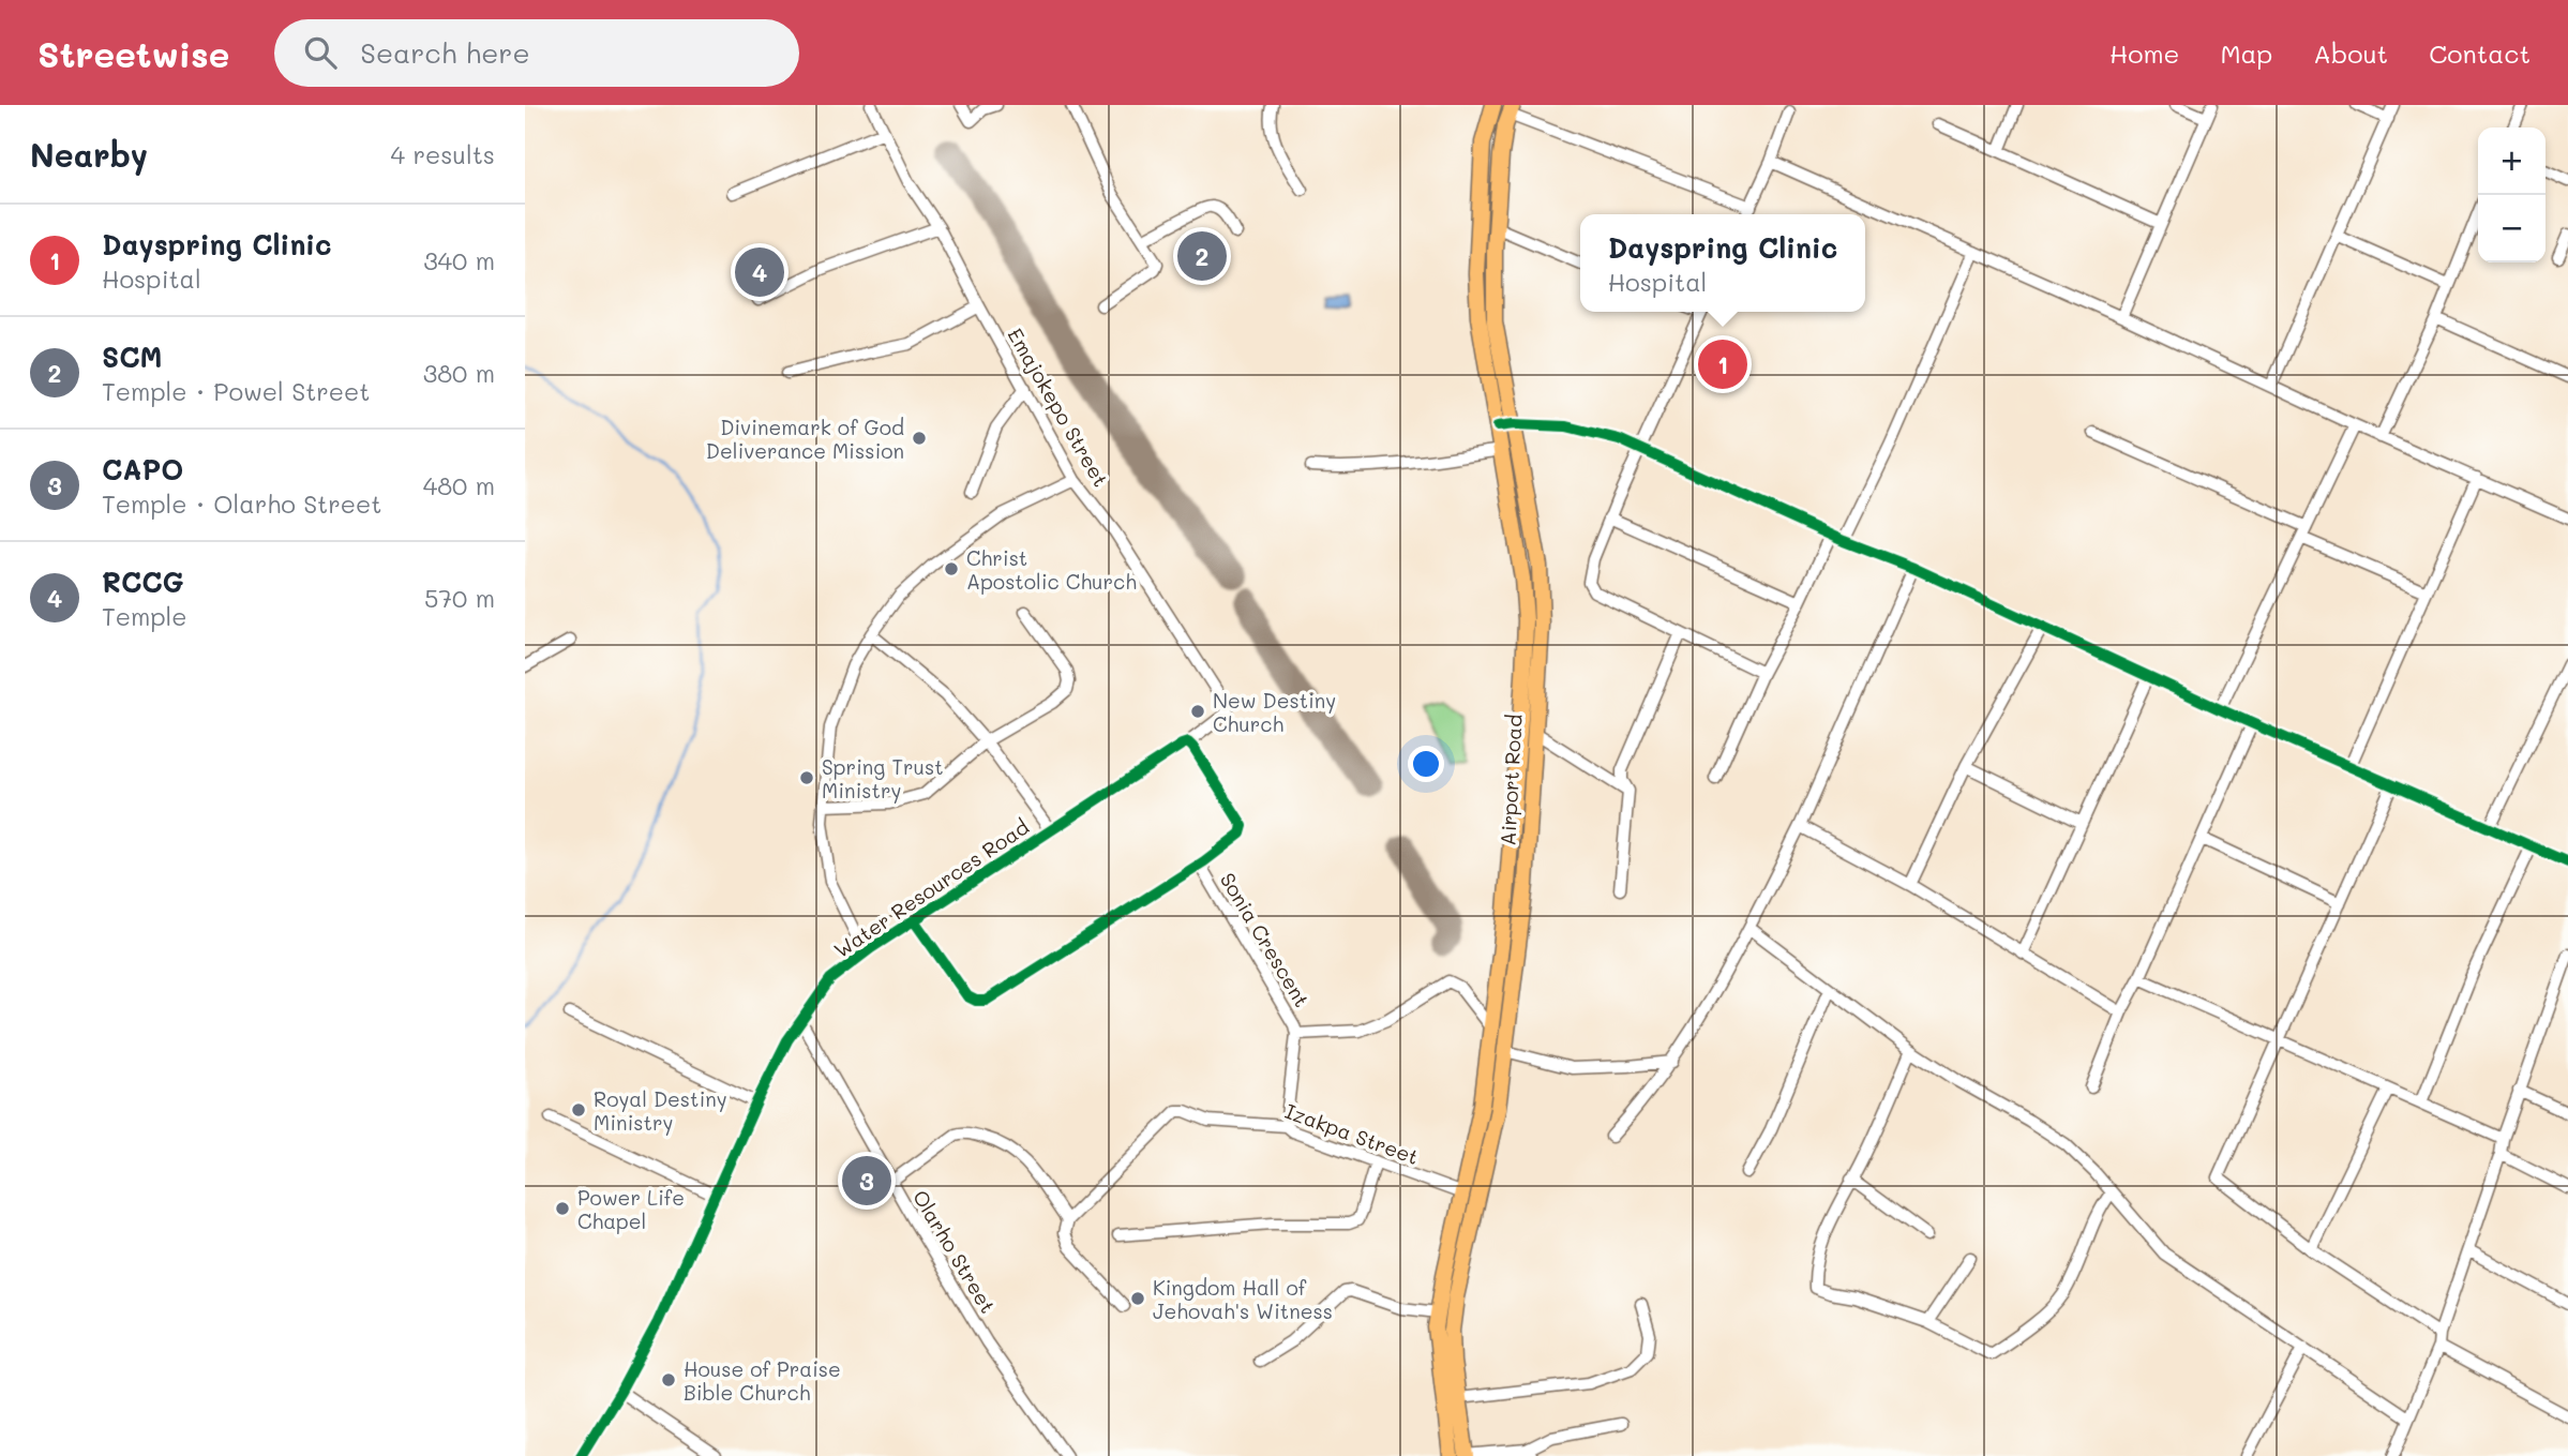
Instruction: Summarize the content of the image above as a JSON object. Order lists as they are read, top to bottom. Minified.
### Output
{"streets":{"main road":["Airport Road"],"street":["Emajokepo Street","Water Resources Road","Sonia Crescent","Izakpa Street","Olarho Street"]},"crossings":[["Emajokepo Street","Water Resources Road"],["Airport Road","Izakpa Street"],["Water Resources Road","Olarho Street"],["Sonia Crescent","Izakpa Street"]],"places":["Divinemark of God Deliverance Mission","Christ Apostolic Church","New Destiny Church","Spring Trust Ministry","Royal Destiny Ministry","Power Life Chapel","Kingdom Hall of Jehovah's Witness","House of Praise Bible Church"],"page":{"header":"Streetwise","search":"Search here","nav":["Home","Map","About","Contact"],"heading":["Nearby","4 results"],"map_buttons":["+","−"],"list":[{"mark":"1","name":"Dayspring Clinic","note":"Hospital","value":"340 m"},{"mark":"2","name":"SCM","note":"Temple · Powel Street","value":"380 m"},{"mark":"3","name":"CAPO","note":"Temple · Olarho Street","value":"480 m"},{"mark":"4","name":"RCCG","note":"Temple","value":"570 m"}],"popup":["Dayspring Clinic","Hospital"],"pins":["2","4","1","3"]}}
